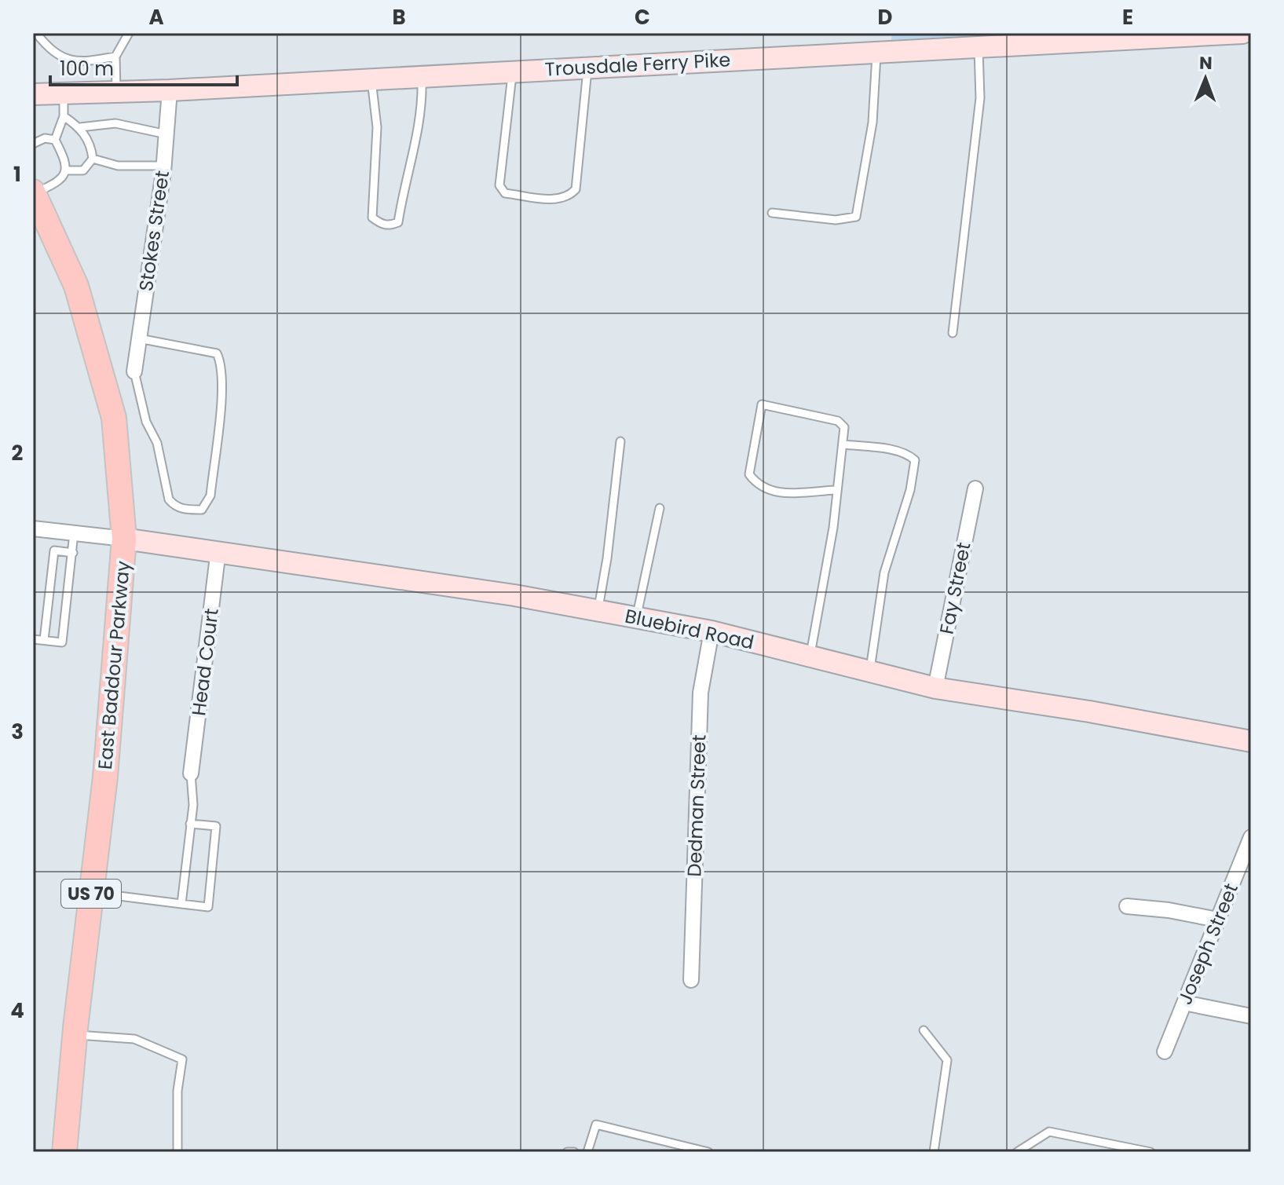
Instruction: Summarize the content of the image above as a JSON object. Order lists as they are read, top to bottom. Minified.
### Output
{"streets":{"main road":["Trousdale Ferry Pike","Bluebird Road","East Baddour Parkway","US 70"],"street":["Stokes Street","Fay Street","Head Court","Dedman Street","Joseph Street"]},"crossings":[["Trousdale Ferry Pike","Stokes Street"],["Fay Street","Bluebird Road"],["Bluebird Road","Head Court"],["Bluebird Road","East Baddour Parkway"],["Bluebird Road","Dedman Street"]],"scale_bar":"100 m","north":"top","grid":{"columns":["A","B","C","D","E"],"rows":["1","2","3","4"]}}
